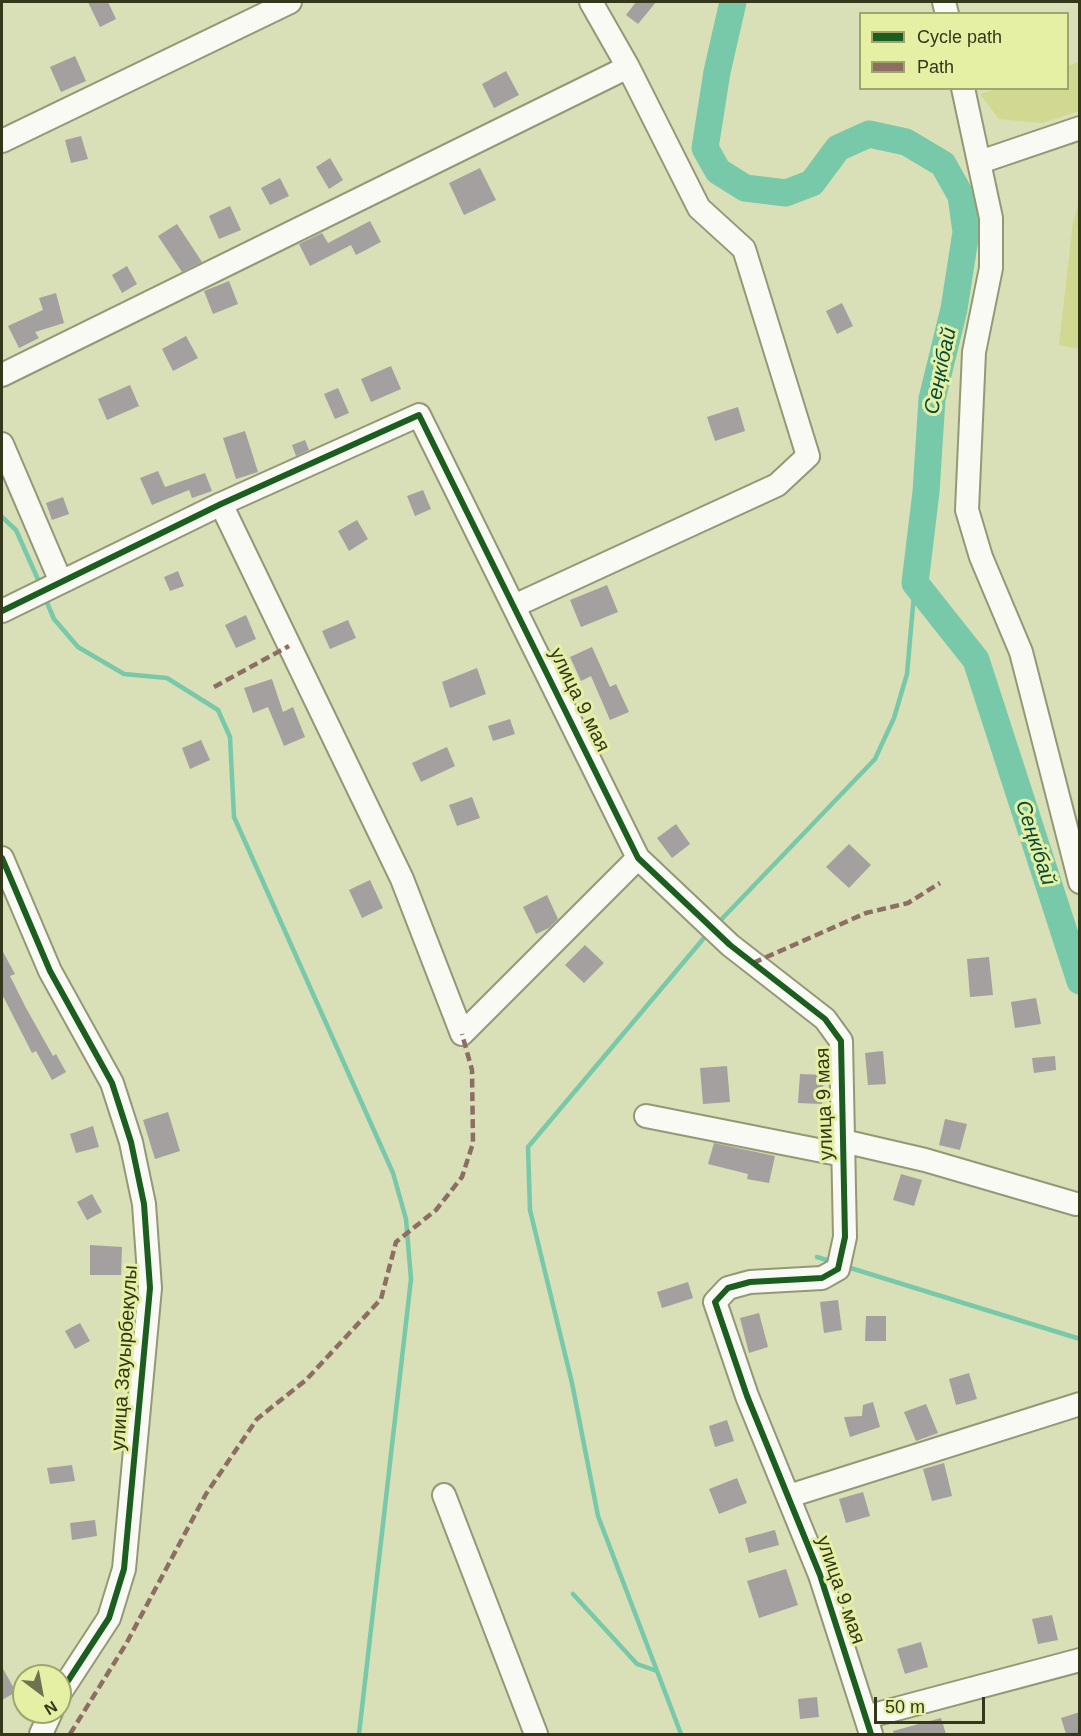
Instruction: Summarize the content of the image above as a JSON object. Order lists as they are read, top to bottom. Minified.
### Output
{"streets":{"street":["улица 9 мая","улица Зауырбекулы"]},"water":["Сеңкібай"],"legend":["Cycle path","Path"],"scale_bar":"50 m","north":"bottom right"}
